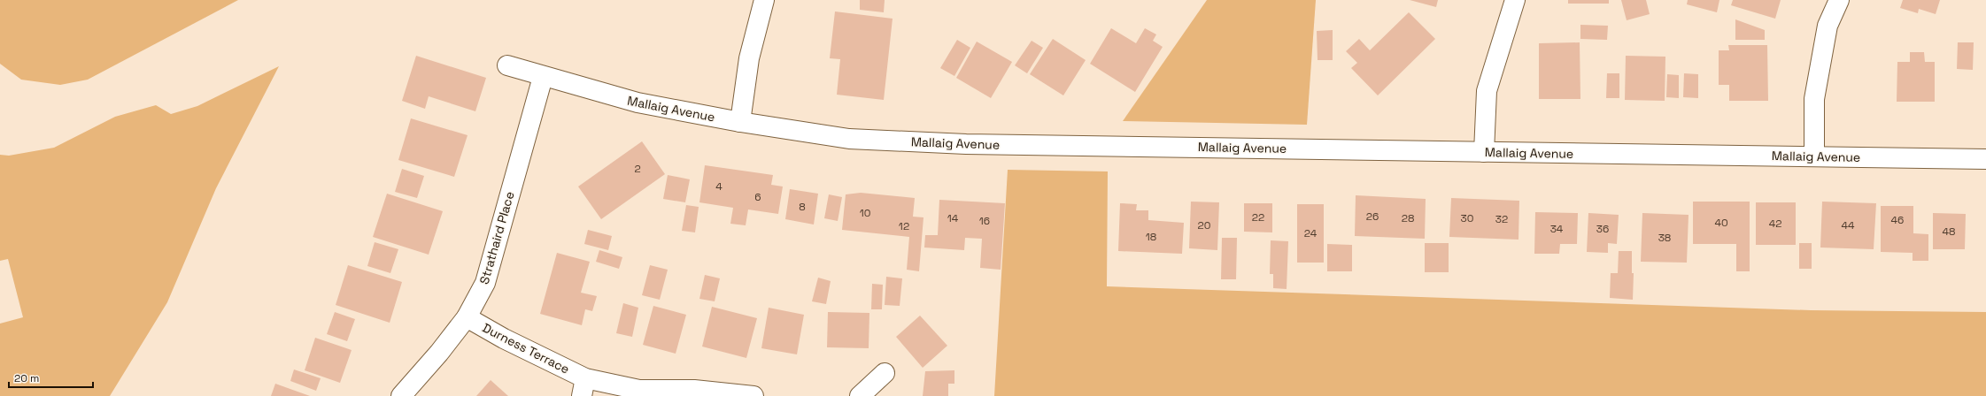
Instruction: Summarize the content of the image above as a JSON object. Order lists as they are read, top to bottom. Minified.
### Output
{"streets":{"street":["Mallaig Avenue","Strathaird Place","Durness Terrace"]},"crossings":[["Mallaig Avenue","Strathaird Place"],["Strathaird Place","Durness Terrace"]],"house_numbers":["2","4","6","8","10","26","22","14","28","30","32","46","16","40","42","20","44","12","34","36","48","24","18","38"],"scale_bar":"20 m"}
